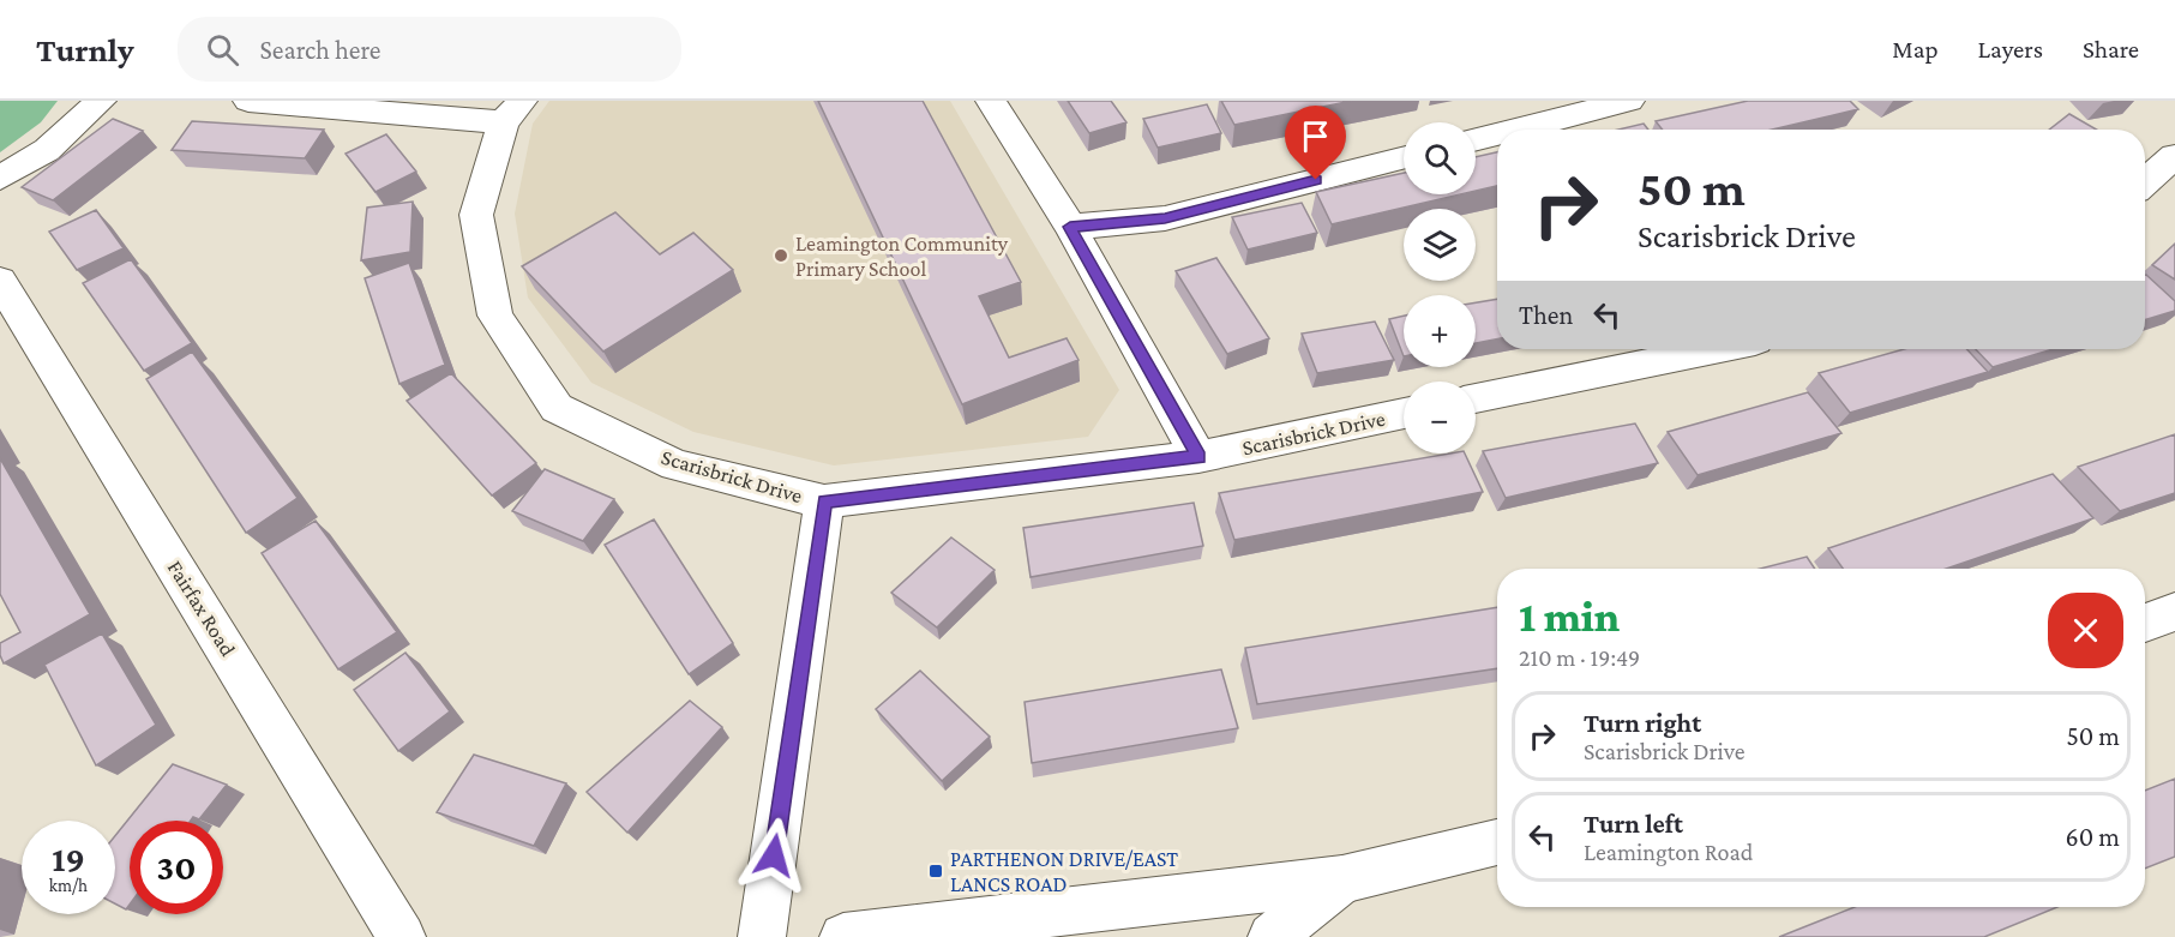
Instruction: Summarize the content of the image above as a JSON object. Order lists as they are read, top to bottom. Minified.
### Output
{"streets":{"street":["Scarisbrick Drive","Fairfax Road"]},"places":{"other":["Leamington Community Primary School"],"transit":["PARTHENON DRIVE/EAST LANCS ROAD"]},"page":{"header":"Turnly","search":"Search here","nav":["Map","Layers","Share"],"map_buttons":["+","−"],"turn":["50 m","Scarisbrick Drive"],"then":"Then","heading":["1 min","210 m · 19:49"],"list":[{"name":"Turn right","note":"Scarisbrick Drive","value":"50 m"},{"name":"Turn left","note":"Leamington Road","value":"60 m"}],"speed":"19 km/h","limit":"30"}}
